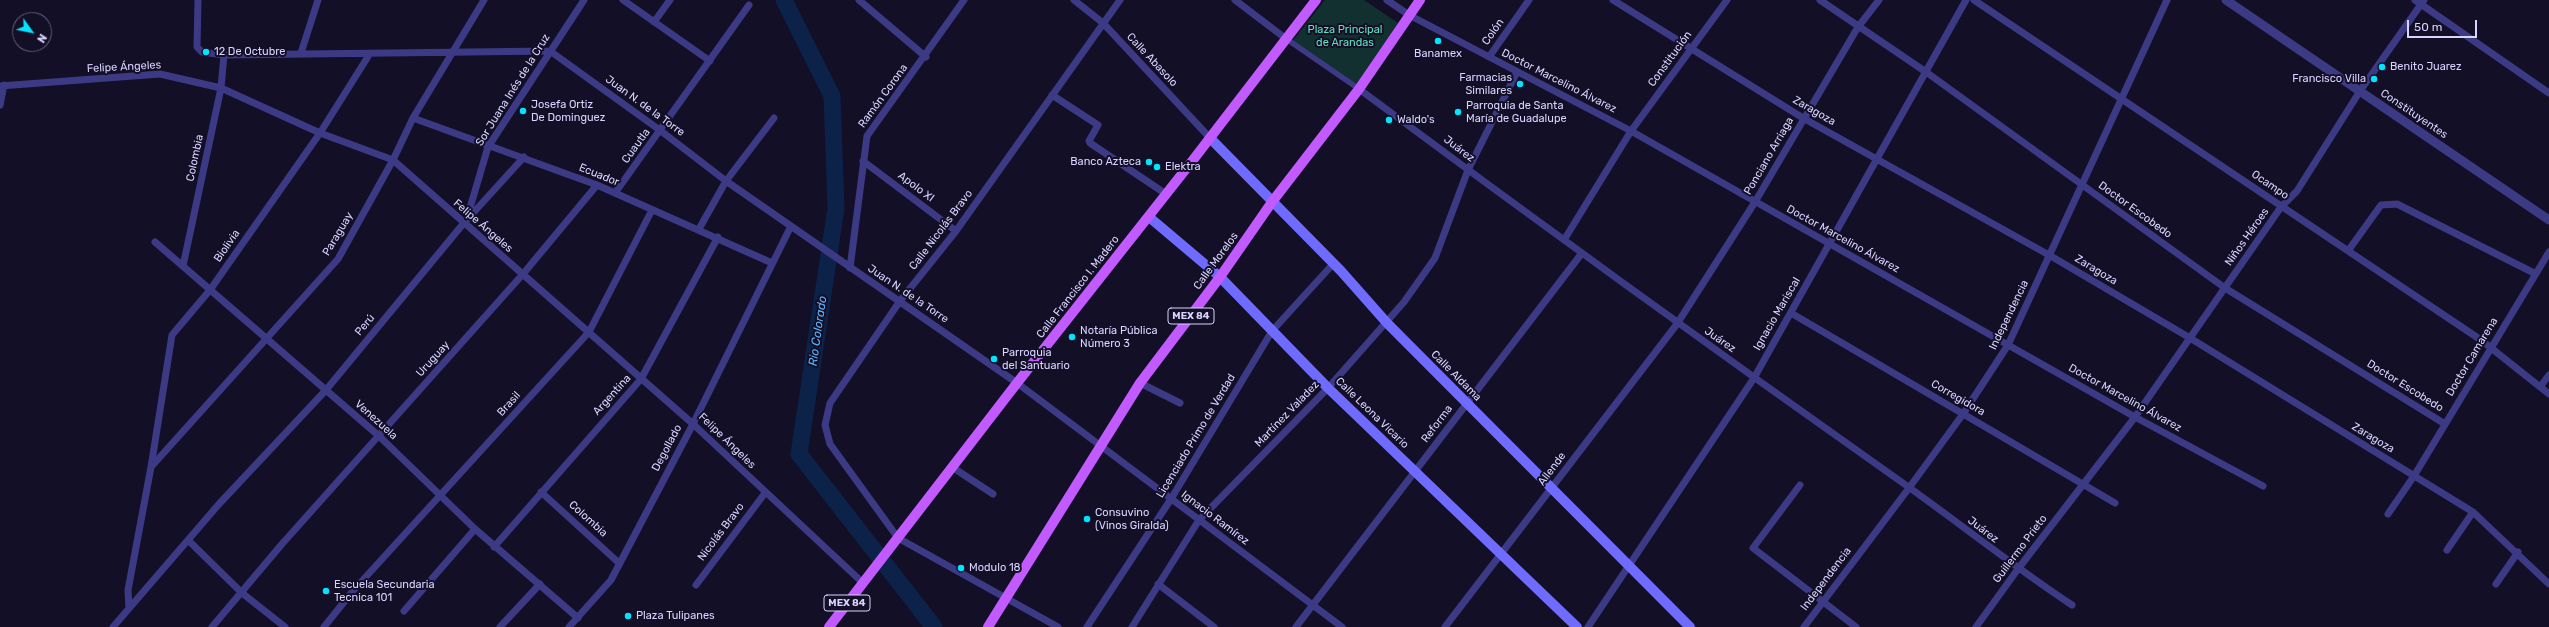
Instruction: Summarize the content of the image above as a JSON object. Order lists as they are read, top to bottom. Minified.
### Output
{"streets":{"main road":["Calle Morelos","Calle Francisco I. Madero","MEX 84","Calle Aldama","Calle Leona Vicario"],"street":["Colón","Constitución","Calle Abasolo","Felipe Ángeles","Doctor Marcelino Álvarez","Sor Juana Inés de la Cruz","Ramón Corona","Juan N. de la Torre","Zaragoza","Constituyentes","Cuautla","Juárez","Ponciano Arriaga","Colombia","Ecuador","Ocampo","Apolo XI","Doctor Escobedo","Calle Nicolás Bravo","Paraguay","Niños Héroes","Biolivia","Ignacio Mariscal","Independencia","Perú","Doctor Camarena","Uruguay","Argentina","Corregidora","Brasil","Martínez Valadez","Venezuela","Reforma","Licenciado Primo de Verdad","Degollado","Allende","Ignacio Ramírez","Nicolás Bravo","Guillermo Prieto"]},"crossings":[["Colón","Doctor Marcelino Álvarez"],["Constitución","Doctor Marcelino Álvarez"],["Constitución","Zaragoza"],["Constitución","Juárez"],["Calle Abasolo","Calle Nicolás Bravo"],["Calle Abasolo","Calle Francisco I. Madero"],["Calle Abasolo","Calle Aldama"],["Felipe Ángeles","Sor Juana Inés de la Cruz"],["Felipe Ángeles","Colombia"],["Felipe Ángeles","Paraguay"],["Felipe Ángeles","Biolivia"],["Felipe Ángeles","Calle Francisco I. Madero"],["Felipe Ángeles","Perú"],["Felipe Ángeles","Uruguay"],["Felipe Ángeles","Argentina"],["Felipe Ángeles","Brasil"],["Felipe Ángeles","Degollado"],["Felipe Ángeles","Nicolás Bravo"],["Doctor Marcelino Álvarez","Ponciano Arriaga"],["Doctor Marcelino Álvarez","Niños Héroes"],["Doctor Marcelino Álvarez","Calle Morelos"],["Doctor Marcelino Álvarez","Ignacio Mariscal"],["Doctor Marcelino Álvarez","Independencia"],["Doctor Marcelino Álvarez","MEX 84"],["Doctor Marcelino Álvarez","Martínez Valadez"],["Sor Juana Inés de la Cruz","Juan N. de la Torre"],["Sor Juana Inés de la Cruz","Ecuador"],["Sor Juana Inés de la Cruz","Perú"],["Ramón Corona","Juan N. de la Torre"],["Ramón Corona","Apolo XI"],["Juan N. de la Torre","Cuautla"],["Juan N. de la Torre","Calle Nicolás Bravo"],["Juan N. de la Torre","Calle Francisco I. Madero"],["Juan N. de la Torre","Degollado"],["Juan N. de la Torre","Ignacio Ramírez"],["Zaragoza","Ponciano Arriaga"],["Zaragoza","Niños Héroes"],["Zaragoza","Ignacio Mariscal"],["Zaragoza","Independencia"],["Zaragoza","Doctor Camarena"],["Constituyentes","Niños Héroes"],["Cuautla","Ecuador"],["Juárez","Ponciano Arriaga"],["Juárez","Calle Morelos"],["Juárez","Ignacio Mariscal"],["Juárez","Independencia"],["Juárez","Martínez Valadez"],["Juárez","Reforma"],["Juárez","Allende"],["Juárez","Guillermo Prieto"],["Ponciano Arriaga","Doctor Escobedo"],["Ponciano Arriaga","Allende"],["Colombia","Argentina"],["Colombia","Venezuela"],["Colombia","Degollado"],["Ecuador","Paraguay"],["Ecuador","Perú"],["Ecuador","Uruguay"],["Ecuador","Argentina"],["Ecuador","Brasil"],["Ecuador","Degollado"],["Ocampo","Niños Héroes"],["Ocampo","Independencia"],["Ocampo","Doctor Camarena"],["Apolo XI","Calle Nicolás Bravo"],["Doctor Escobedo","Niños Héroes"],["Doctor Escobedo","Ignacio Mariscal"],["Doctor Escobedo","Independencia"],["Doctor Escobedo","Doctor Camarena"],["Calle Nicolás Bravo","Calle Francisco I. Madero"],["Paraguay","Biolivia"],["Paraguay","Venezuela"],["Niños Héroes","Corregidora"],["Niños Héroes","Guillermo Prieto"],["Biolivia","Perú"],["Biolivia","Venezuela"],["Calle Morelos","MEX 84"],["Calle Morelos","Calle Aldama"],["Calle Morelos","Calle Leona Vicario"],["Calle Morelos","Ignacio Ramírez"],["Calle Francisco I. Madero","Calle Aldama"],["Calle Francisco I. Madero","Calle Leona Vicario"],["Calle Francisco I. Madero","Ignacio Ramírez"],["Ignacio Mariscal","Calle Aldama"],["Ignacio Mariscal","Corregidora"],["Independencia","Corregidora"],["Perú","Venezuela"],["Uruguay","Venezuela"],["Calle Aldama","Martínez Valadez"],["Calle Aldama","Reforma"],["Calle Aldama","Licenciado Primo de Verdad"],["Calle Aldama","Allende"],["Argentina","Venezuela"],["Corregidora","Guillermo Prieto"],["Brasil","Venezuela"],["Calle Leona Vicario","Martínez Valadez"],["Calle Leona Vicario","Reforma"],["Calle Leona Vicario","Licenciado Primo de Verdad"],["Calle Leona Vicario","Allende"],["Martínez Valadez","Ignacio Ramírez"],["Venezuela","Degollado"],["Reforma","Ignacio Ramírez"],["Licenciado Primo de Verdad","Ignacio Ramírez"]],"water":["Rio Colorado"],"parks":["Plaza Principal de Arandas"],"places":["Banamex","12 De Octubre","Benito Juarez","Francisco Villa","Farmacias Similares","Josefa Ortiz De Dominguez","Parroquia de Santa María de Guadalupe","Waldo's","Banco Azteca","Elektra","Notaría Pública Número 3","Parroquia del Santuario","Consuvino (Vinos Giralda)","Modulo 18","Escuela Secundaria Tecnica 101","Plaza Tulipanes"],"scale_bar":"50 m","north":"bottom right"}
